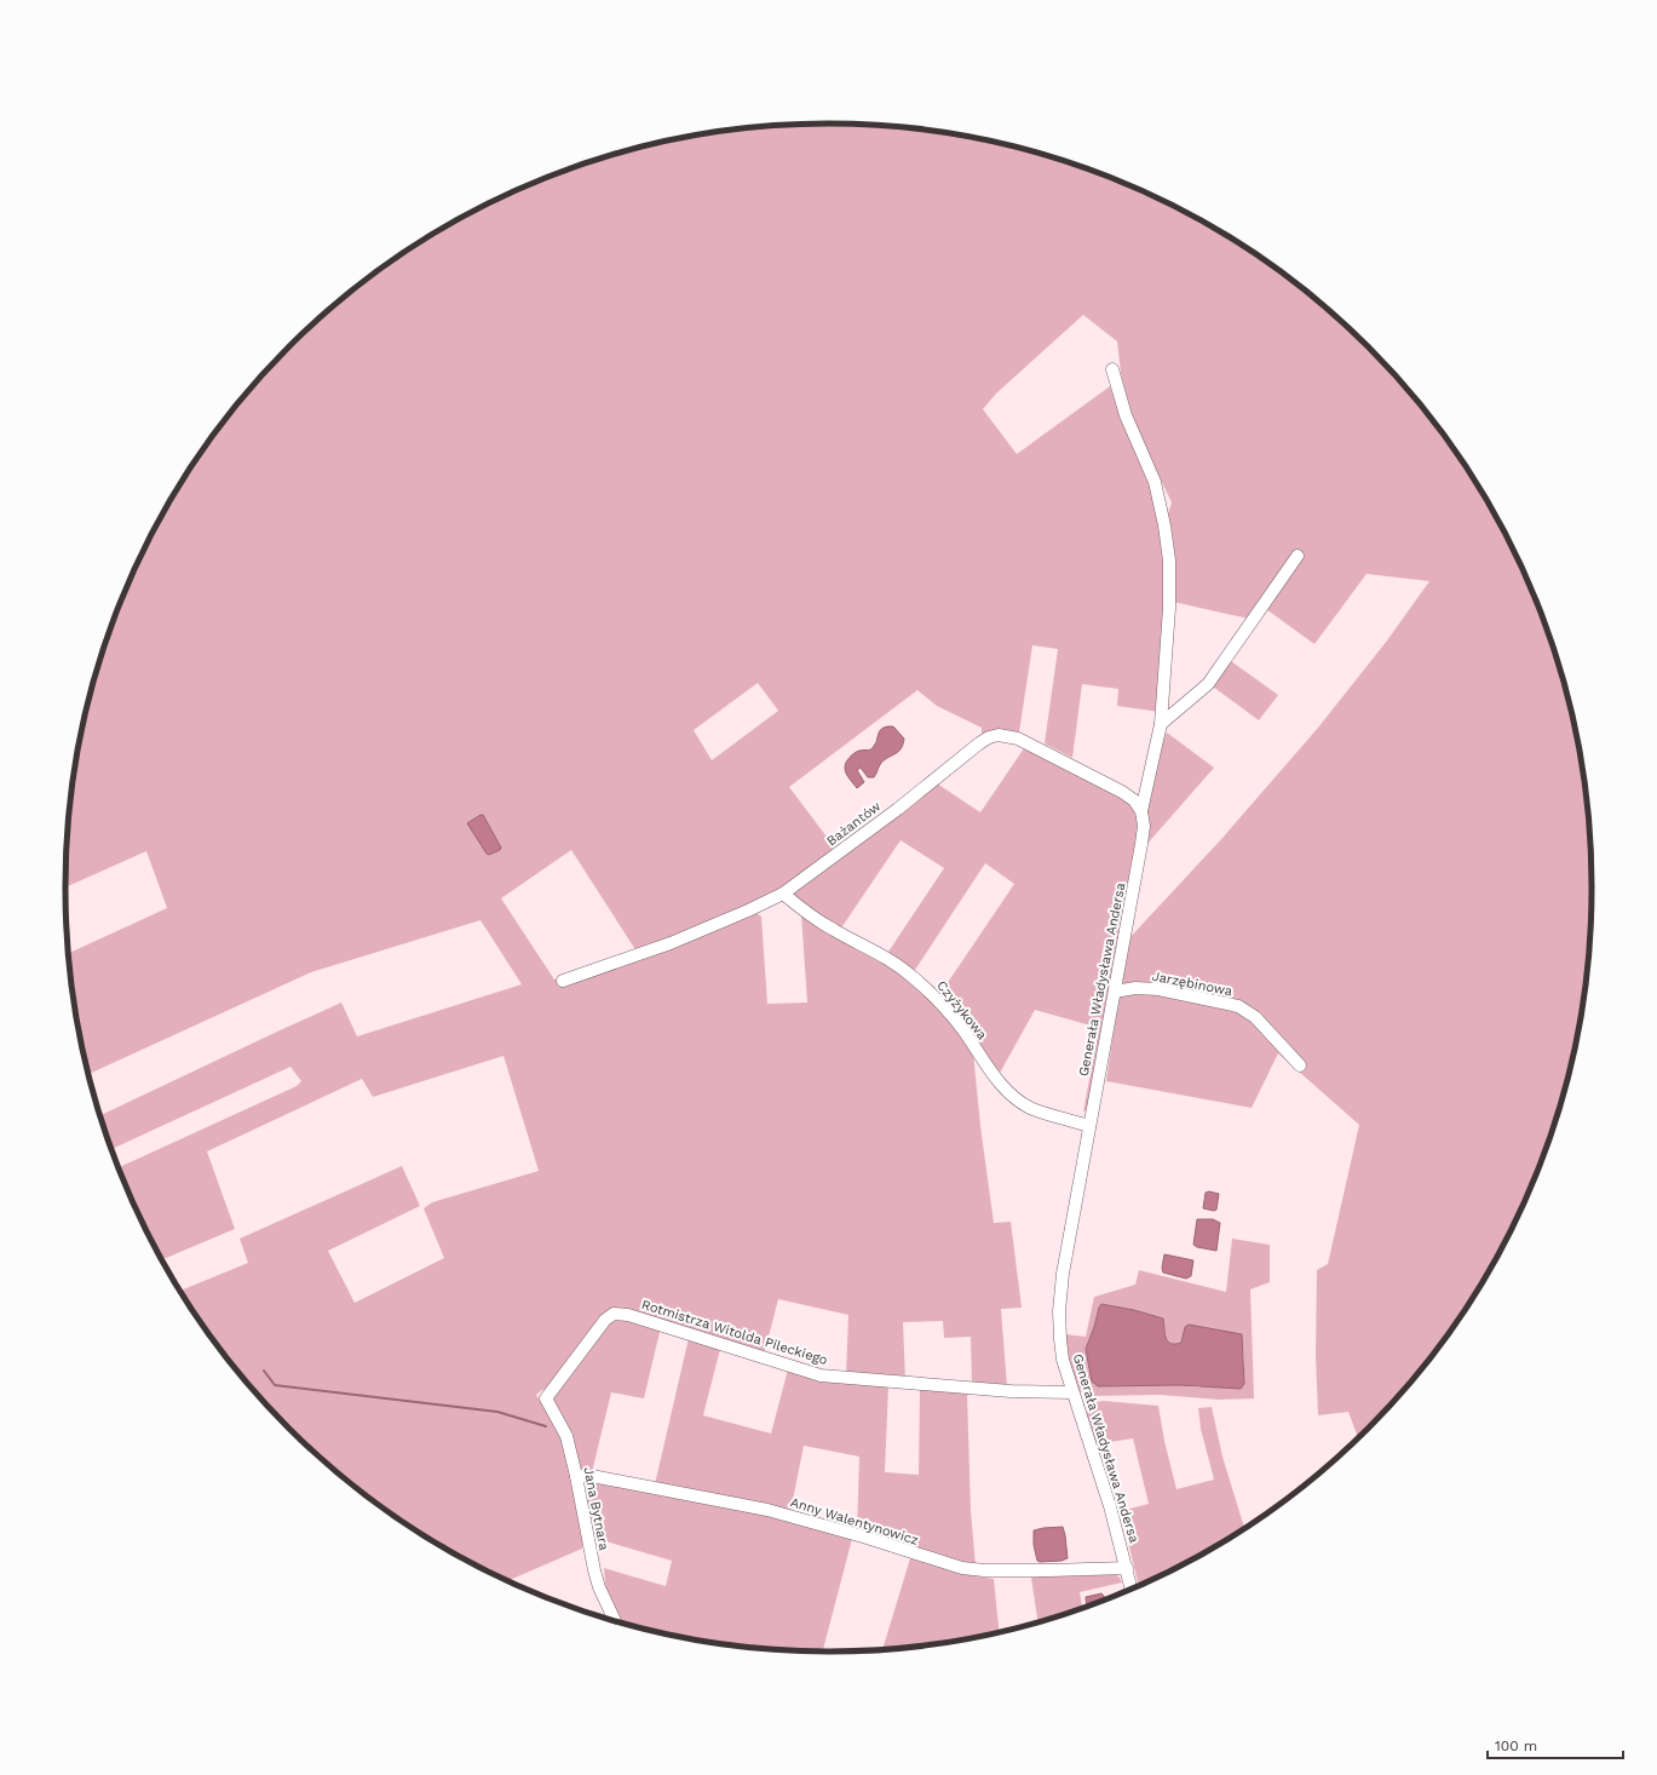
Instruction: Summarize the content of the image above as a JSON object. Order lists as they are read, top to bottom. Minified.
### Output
{"streets":{"street":["Bażantów","Generała Władysława Andersa","Jarzębinowa","Czyżykowa","Rotmistrza Witolda Pileckiego","Jana Bytnara","Anny Walentynowicz"]},"crossings":[["Bażantów","Generała Władysława Andersa"],["Bażantów","Czyżykowa"],["Generała Władysława Andersa","Jarzębinowa"],["Generała Władysława Andersa","Czyżykowa"],["Generała Władysława Andersa","Rotmistrza Witolda Pileckiego"],["Generała Władysława Andersa","Anny Walentynowicz"],["Rotmistrza Witolda Pileckiego","Jana Bytnara"],["Jana Bytnara","Anny Walentynowicz"]],"scale_bar":"100 m"}
